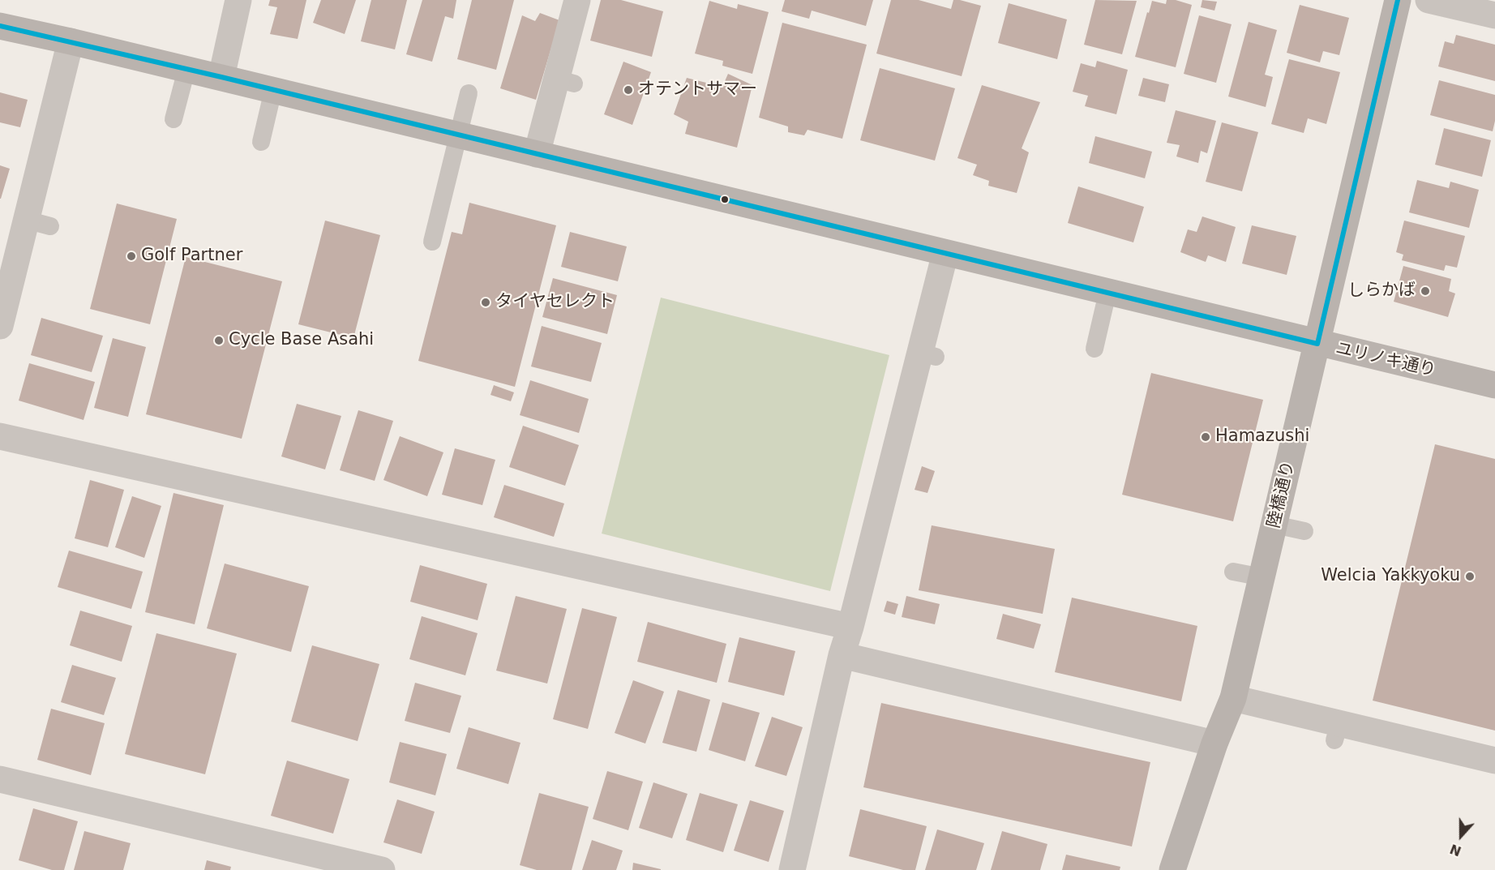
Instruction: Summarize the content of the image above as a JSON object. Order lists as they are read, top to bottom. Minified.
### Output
{"streets":{"street":["ユリノキ通り","陸橋通り"]},"crossings":[["ユリノキ通り","陸橋通り"]],"places":["オテントサマー","Golf Partner","しらかば","タイヤセレクト","Cycle Base Asahi","Hamazushi","Welcia Yakkyoku"],"north":"bottom"}
